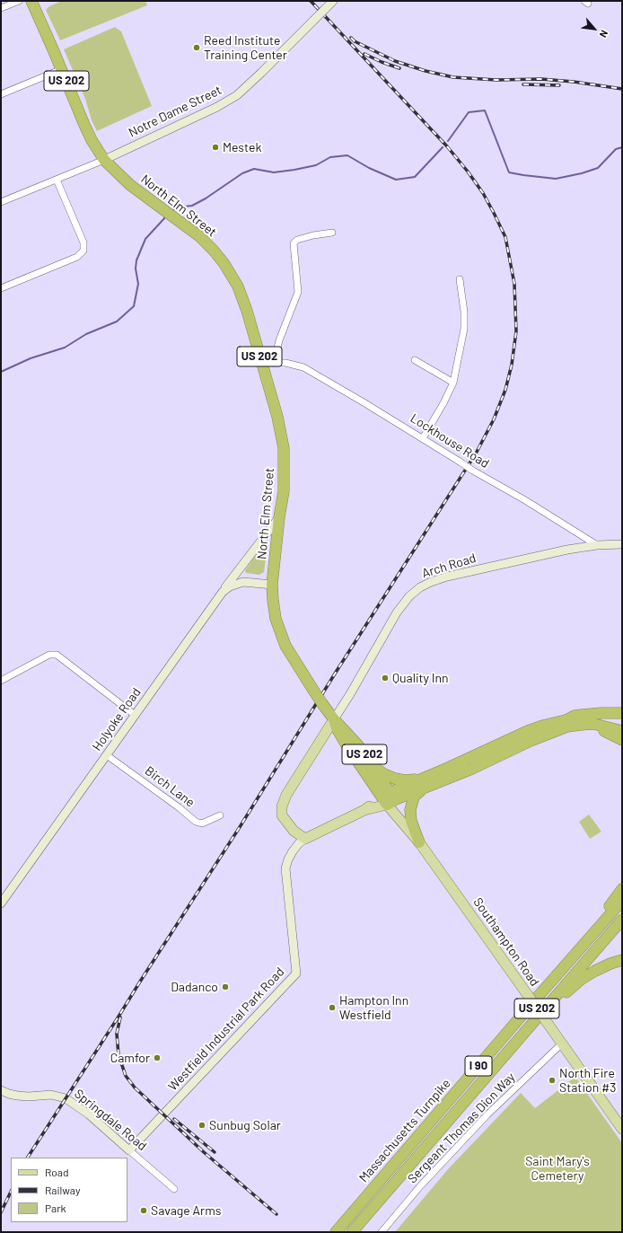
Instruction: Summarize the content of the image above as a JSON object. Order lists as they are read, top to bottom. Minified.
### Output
{"streets":{"highway":["US 202","North Elm Street","Southampton Road","I 90","Massachusetts Turnpike"],"street":["Notre Dame Street","Lockhouse Road","Arch Road","Holyoke Road","Birch Lane","Westfield Industrial Park Road","Springdale Road","Sergeant Thomas Dion Way"]},"crossings":[["Notre Dame Street","North Elm Street"],["North Elm Street","Lockhouse Road"],["North Elm Street","Holyoke Road"],["North Elm Street","Southampton Road"],["Lockhouse Road","Arch Road"],["Arch Road","Southampton Road"],["Holyoke Road","Birch Lane"],["Southampton Road","Sergeant Thomas Dion Way"],["Westfield Industrial Park Road","Springdale Road"]],"parks":["Saint Mary's Cemetery"],"places":["Reed Institute Training Center","Mestek","Quality Inn","Dadanco","Hampton Inn Westfield","Camfor","North Fire Station #3","Sunbug Solar","Savage Arms"],"legend":["Road","Railway","Park"],"north":"bottom right"}
